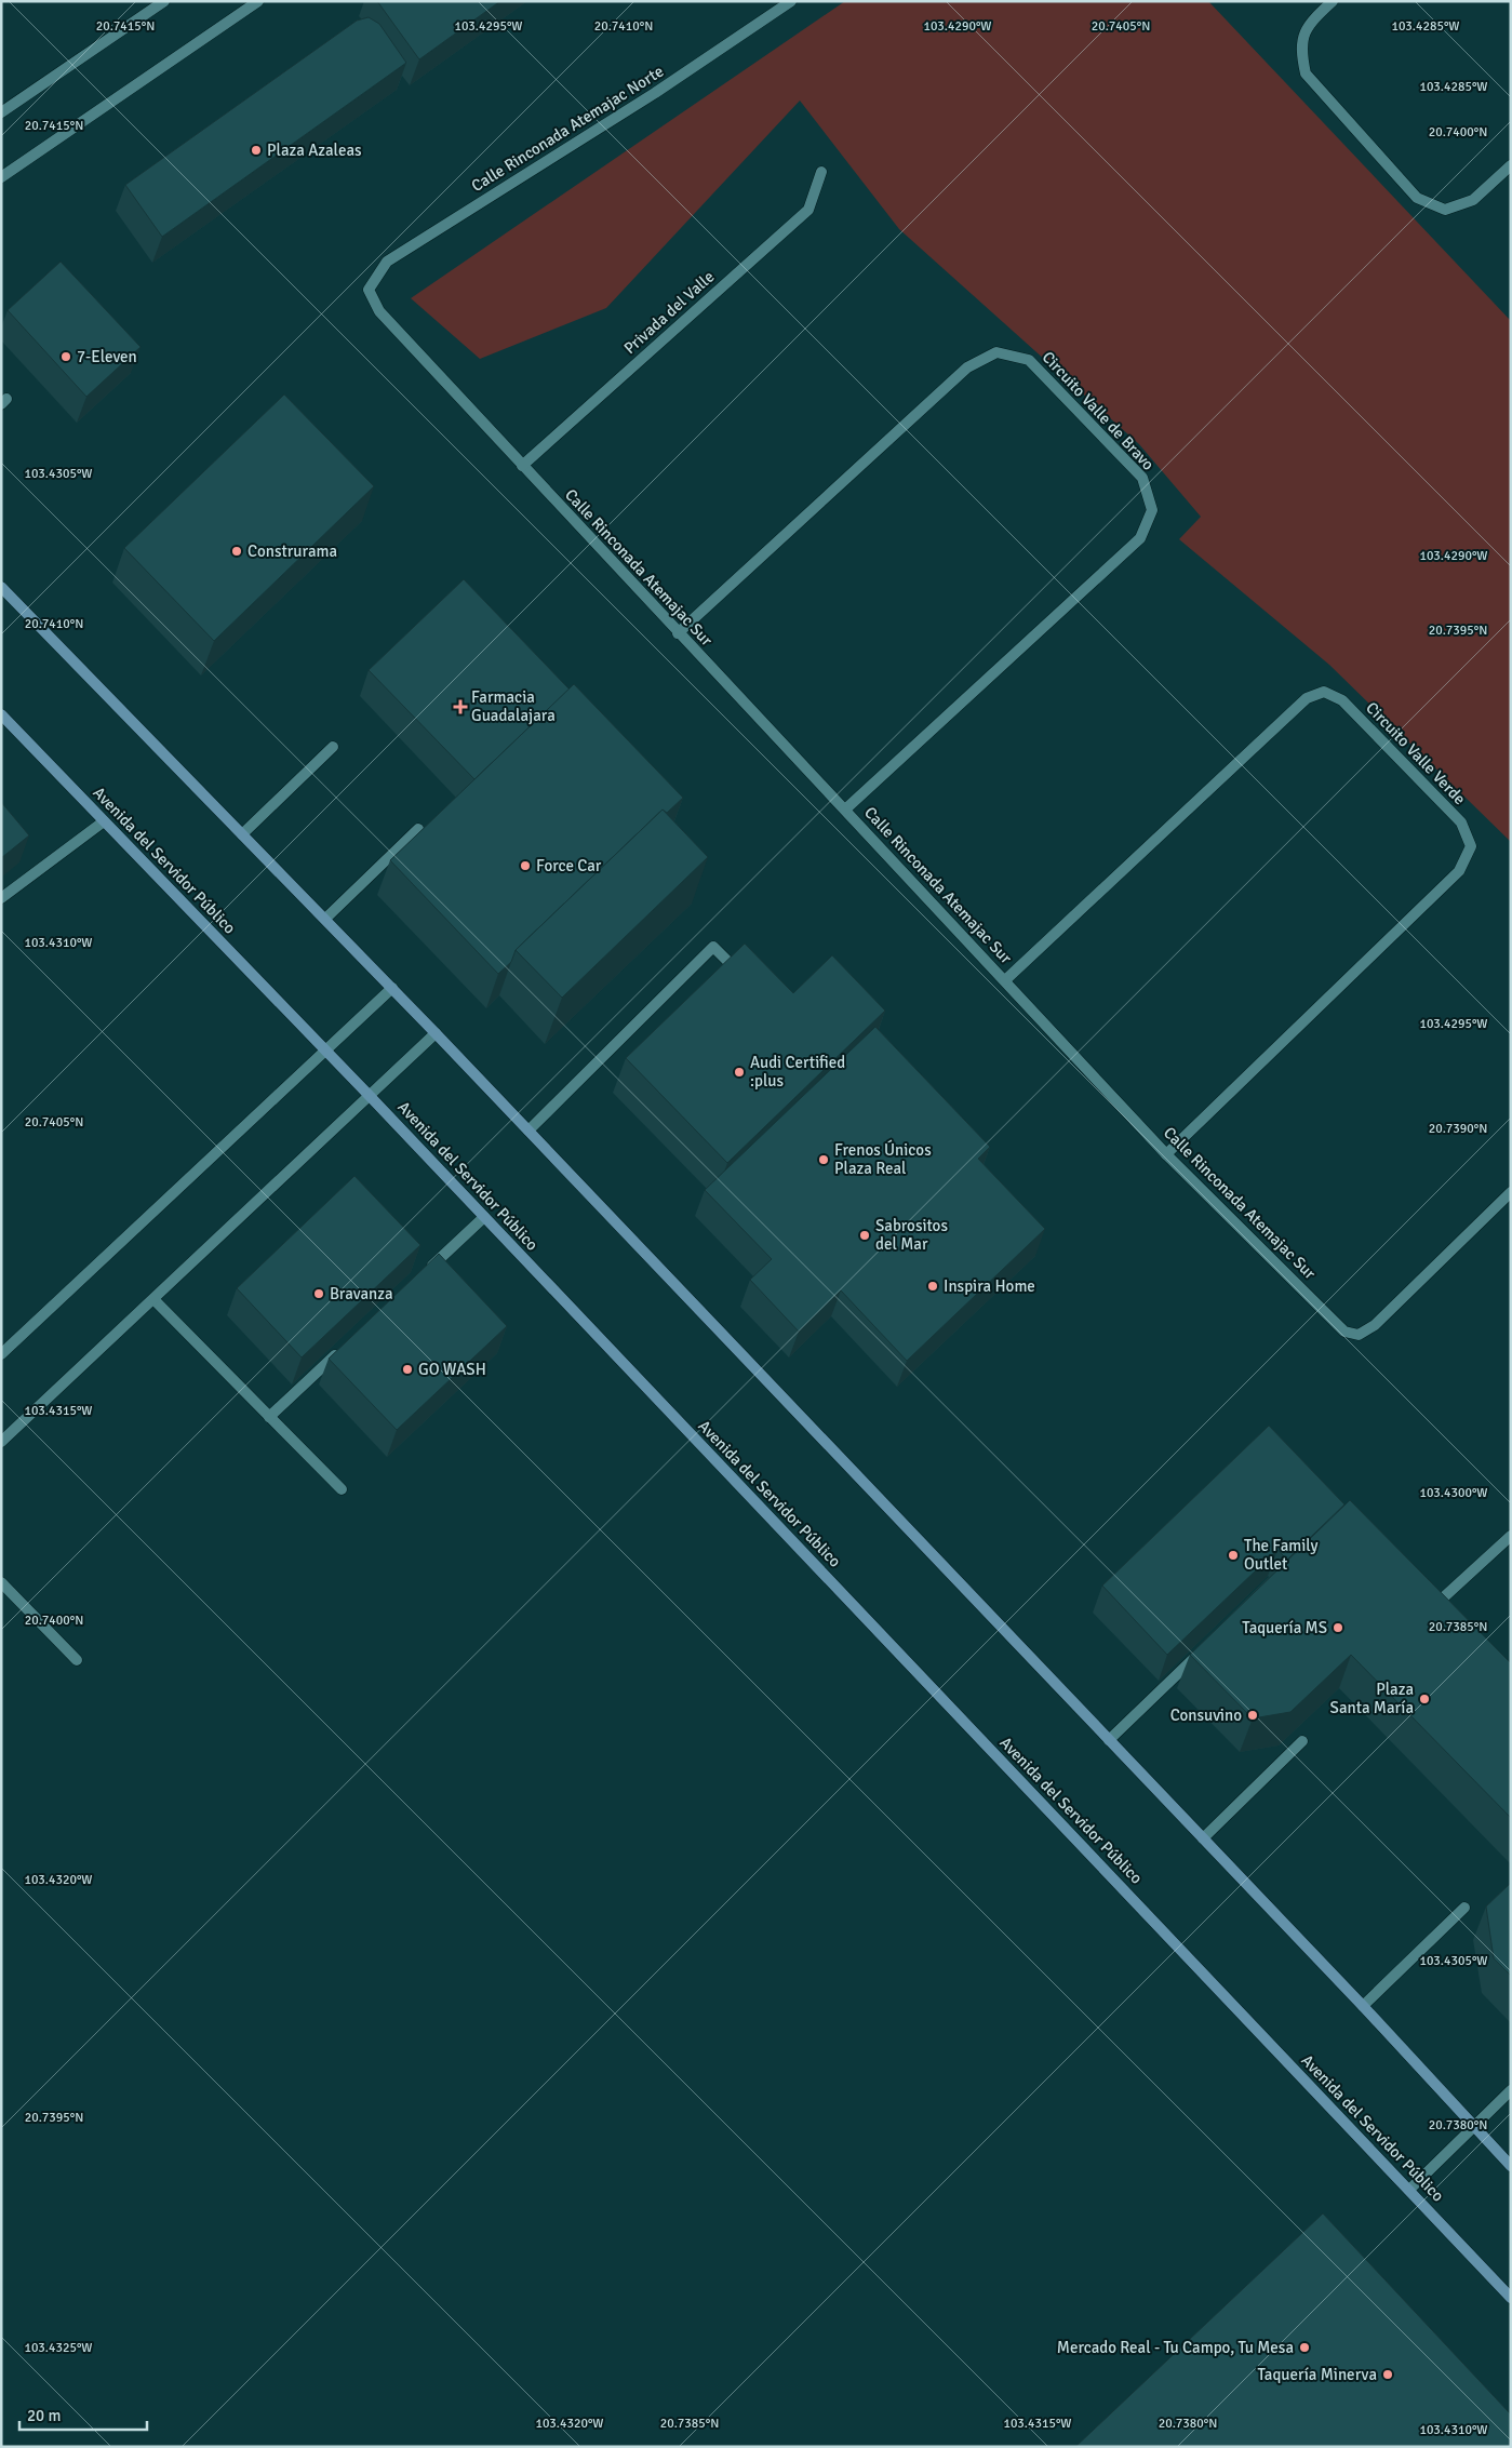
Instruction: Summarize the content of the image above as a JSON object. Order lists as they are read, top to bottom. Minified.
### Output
{"streets":{"street":["Calle Rinconada Atemajac Norte","Privada del Valle","Circuito Valle de Bravo","Calle Rinconada Atemajac Sur","Circuito Valle Verde","Avenida del Servidor Público"]},"crossings":[["Calle Rinconada Atemajac Norte","Calle Rinconada Atemajac Sur"],["Privada del Valle","Calle Rinconada Atemajac Sur"],["Circuito Valle de Bravo","Calle Rinconada Atemajac Sur"],["Calle Rinconada Atemajac Sur","Circuito Valle Verde"]],"places":{"other":["Plaza Azaleas","7-Eleven","Construrama","Force Car","Audi Certified :plus","Frenos Únicos Plaza Real","Sabrositos del Mar","Inspira Home","Bravanza","GO WASH","The Family Outlet","Taquería MS","Plaza Santa María","Consuvino","Mercado Real - Tu Campo, Tu Mesa","Taquería Minerva"],"health":["Farmacia Guadalajara"]},"scale_bar":"20 m","coordinates":["103.4295°W","103.4290°W","20.7405°N","103.4285°W","20.7415°N","20.7410°N","20.7400°N","103.4305°W","20.7395°N","103.4310°W","20.7390°N","103.4315°W","103.4300°W","20.7385°N","103.4320°W","20.7380°N","103.4325°W"]}
